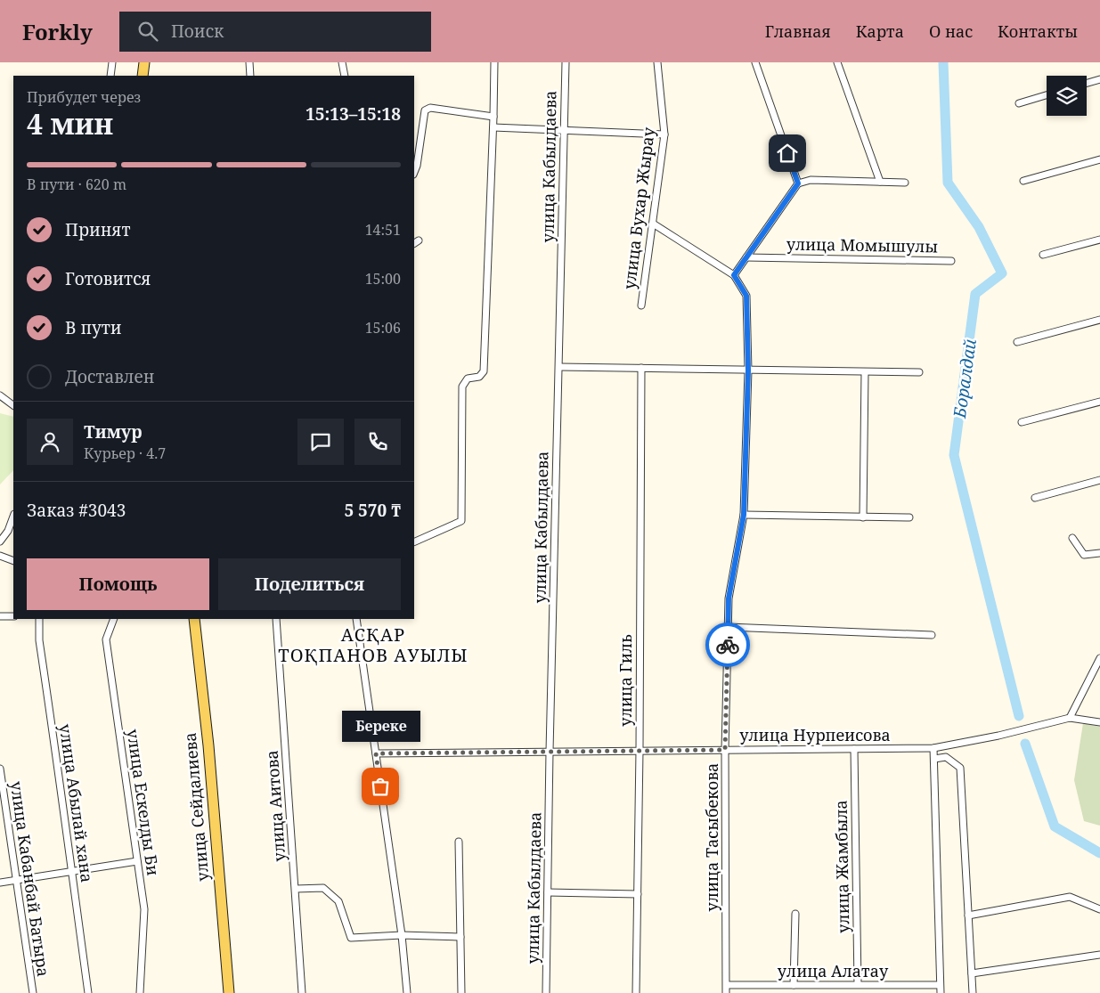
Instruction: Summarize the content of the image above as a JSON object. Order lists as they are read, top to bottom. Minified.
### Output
{"streets":{"main road":["улица Сейдалиева"],"street":["улица Кабылдаева","улица Бухар Жырау","улица Момышулы","улица Гиль","улица Нурпеисова","улица Ескелды Би","улица Абылай хана","улица Аитова","улица Тасыбекова","улица Жамбыла","улица Кабанбай Батыра","улица Алатау"]},"crossings":[["улица Кабылдаева","улица Нурпеисова"],["улица Бухар Жырау","улица Тасыбекова"],["улица Гиль","улица Нурпеисова"],["улица Нурпеисова","улица Тасыбекова"],["улица Нурпеисова","улица Жамбыла"],["улица Тасыбекова","улица Алатау"],["улица Жамбыла","улица Алатау"]],"districts":["АСҚАР ТОҚПАНОВ АУЫЛЫ"],"water":["Боралдай"],"places":["Береке"],"page":{"header":"Forkly","search":"Поиск","nav":["Главная","Карта","О нас","Контакты"],"heading":["4 мин","Прибудет через","15:13–15:18"],"panel":["Тимур","Курьер · 4.7","Заказ #3043","5 570 ₸"],"bar":"В пути · 620 m","list":[["Принят","14:51"],["Готовится","15:00"],["В пути","15:06"],"Доставлен"],"buttons":["Помощь","Поделиться"],"bubble":"Береке"}}
